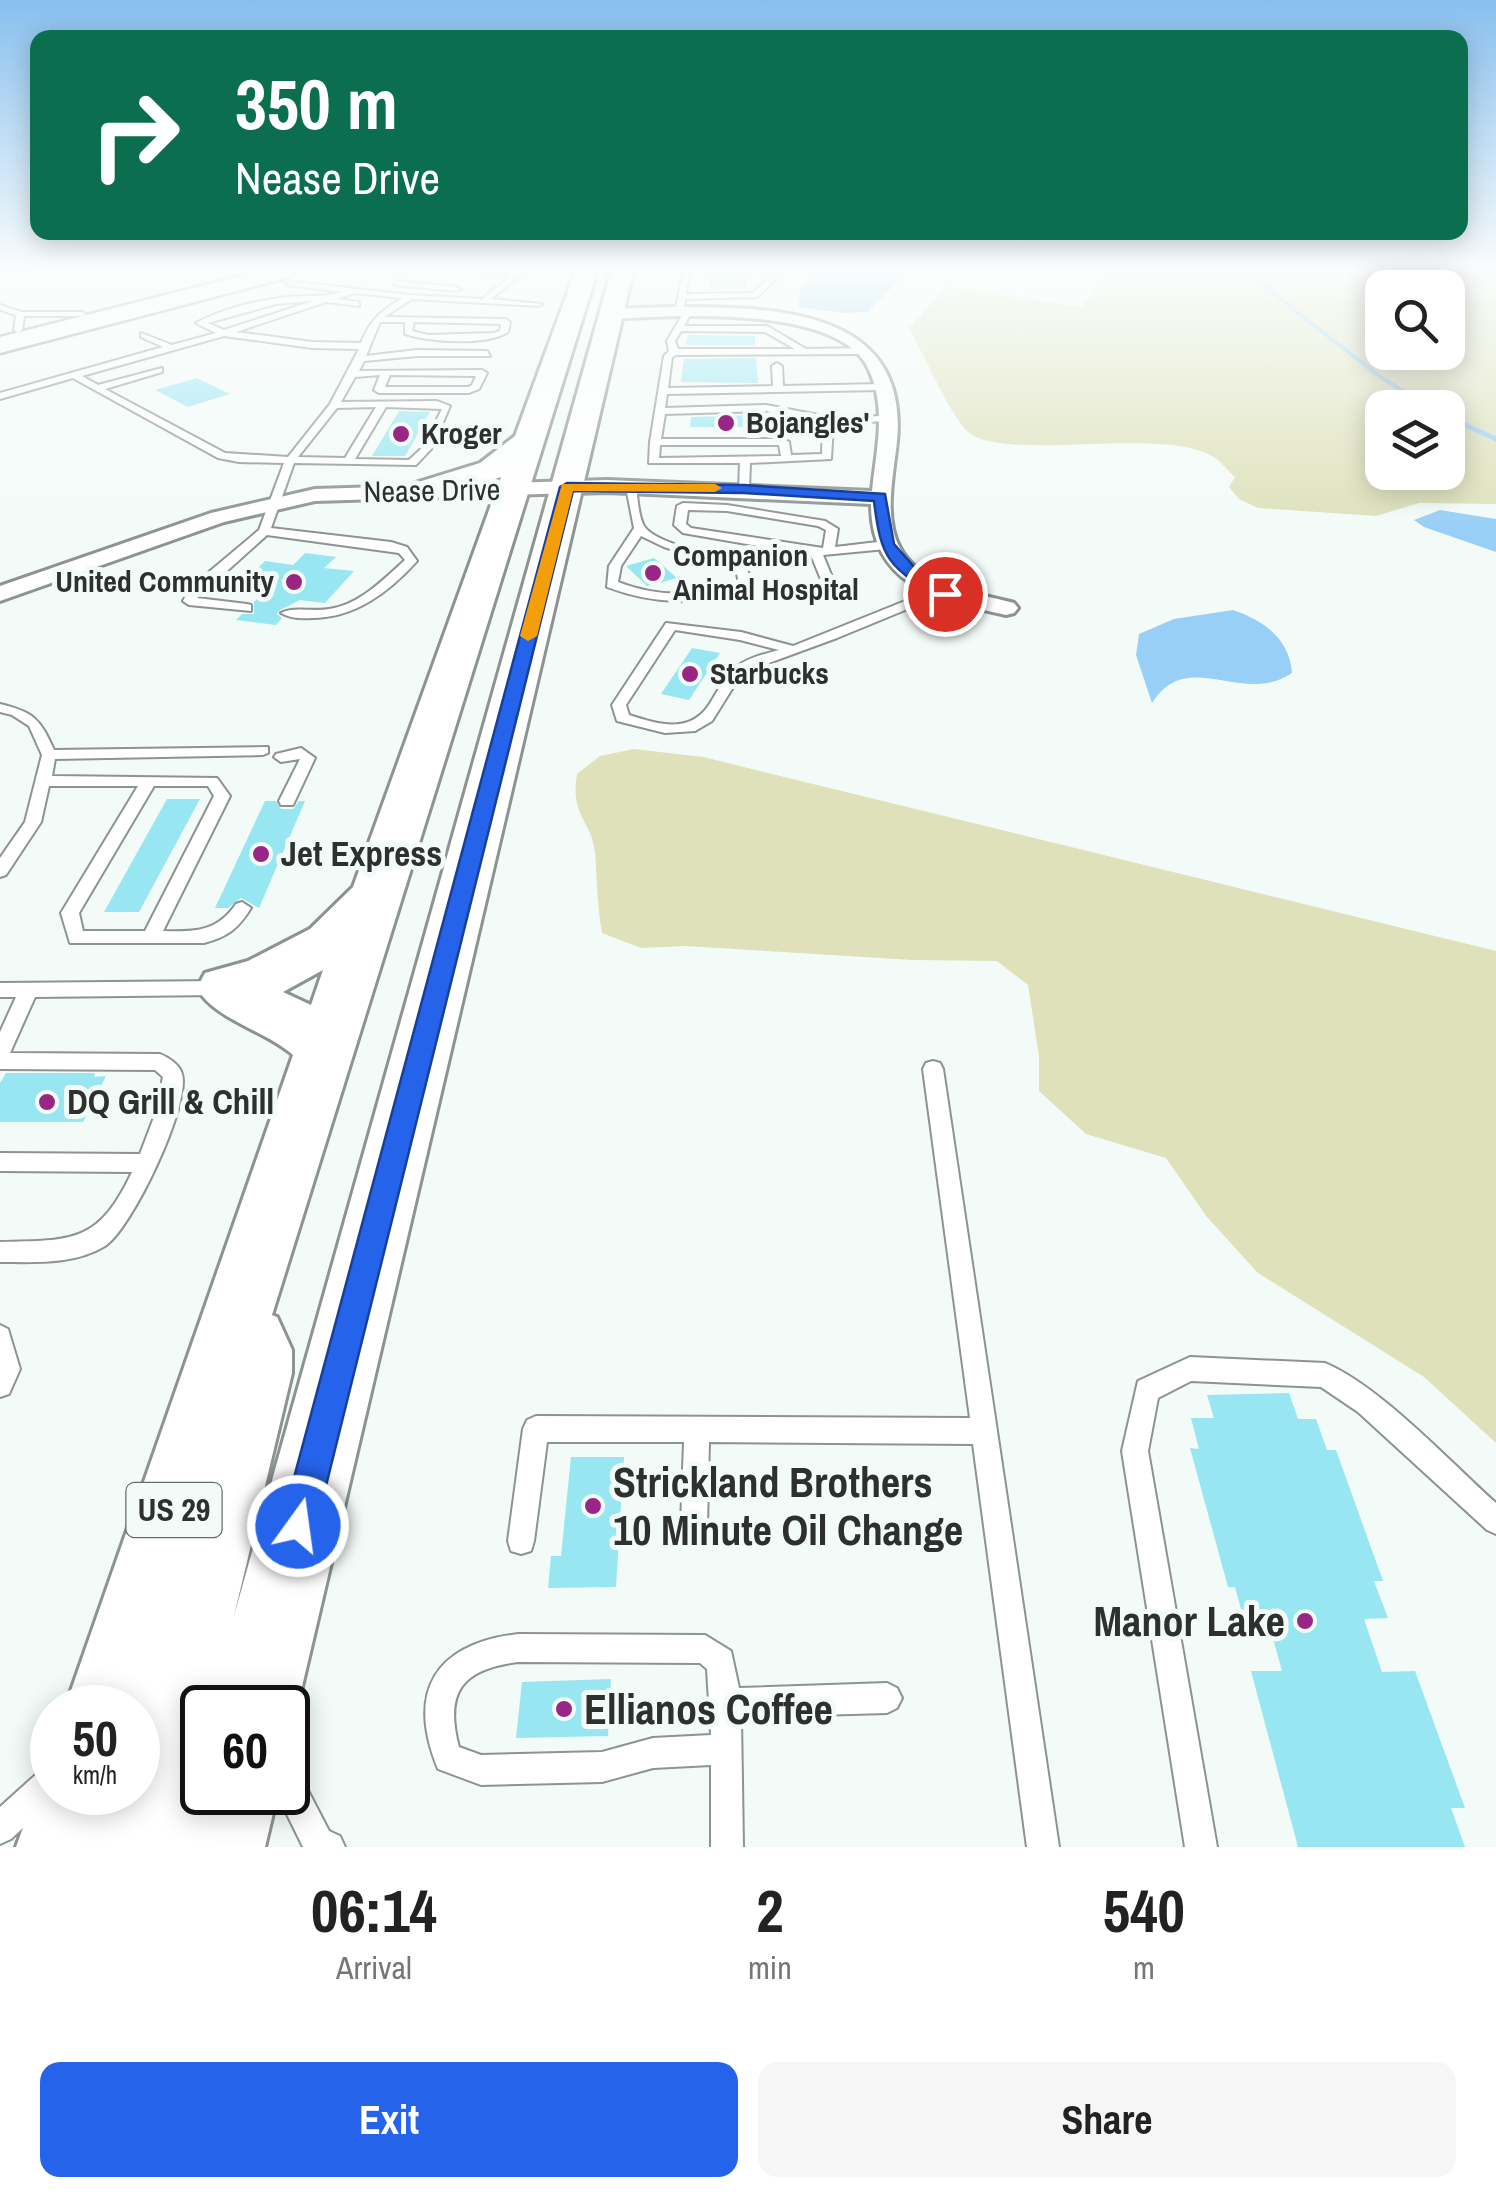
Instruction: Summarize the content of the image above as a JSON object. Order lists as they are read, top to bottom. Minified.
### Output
{"streets":{"main road":["US 29"],"street":["Nease Drive"]},"crossings":[["Nease Drive","US 29"]],"places":["Bojangles'","Kroger","Companion Animal Hospital","United Community","Starbucks","Jet Express","DQ Grill & Chill","Strickland Brothers 10 Minute Oil Change","Manor Lake","Ellianos Coffee"],"page":{"turn":["350 m","Nease Drive"],"speed":"50 km/h","limit":"60","eta":["06:14","Arrival","2","min","540","m"],"buttons":["Exit","Share"]}}
